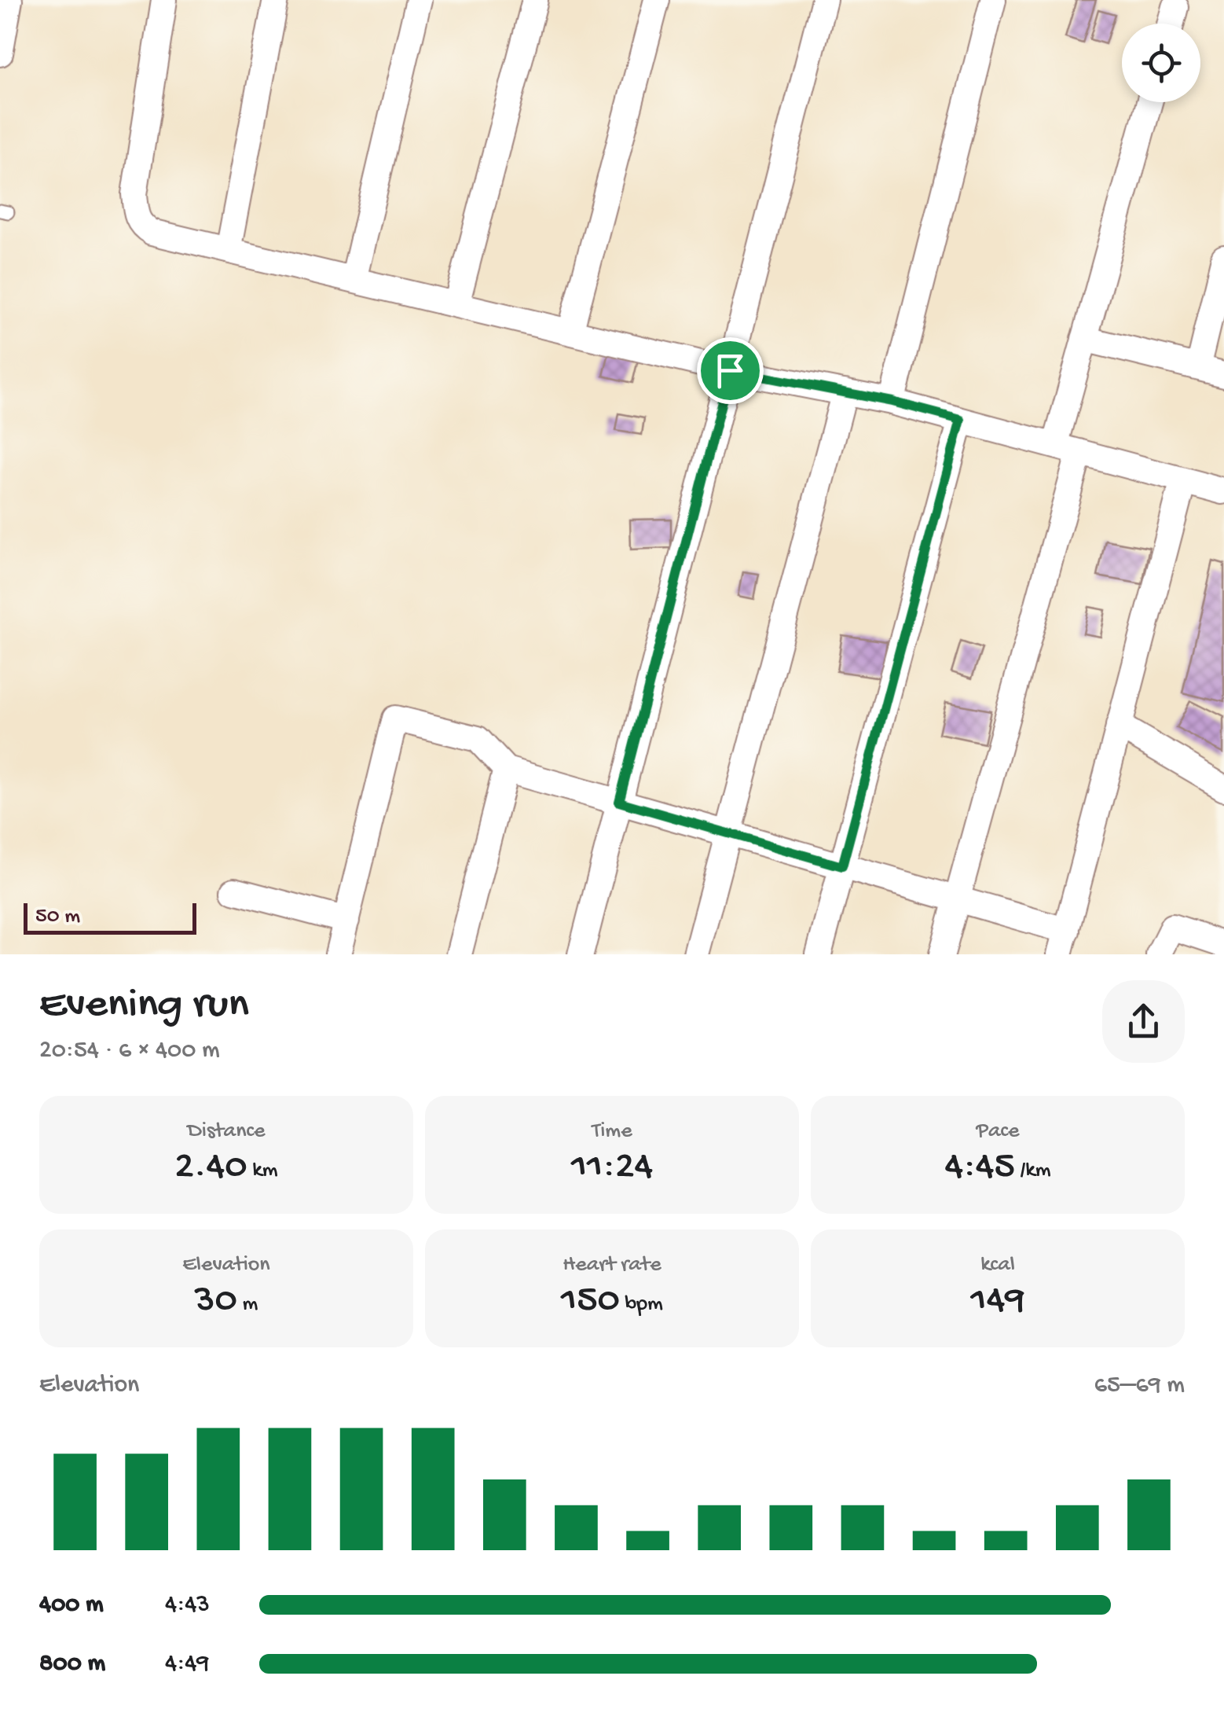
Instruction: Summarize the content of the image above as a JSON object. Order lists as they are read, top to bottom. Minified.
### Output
{"scale_bar":"50 m","page":{"scale":"50 m","heading":["Evening run","20:54 · 6 × 400 m"],"stats":[["Distance","2.40 km"],["Time","11:24"],["Pace","4:45 /km"],["Elevation","30 m"],["Heart rate","150 bpm"],["kcal","149"]],"chart":["Elevation","65–69 m"],"list":[{"name":"400 m","note":"4:43"},{"name":"800 m","note":"4:49"}]}}
